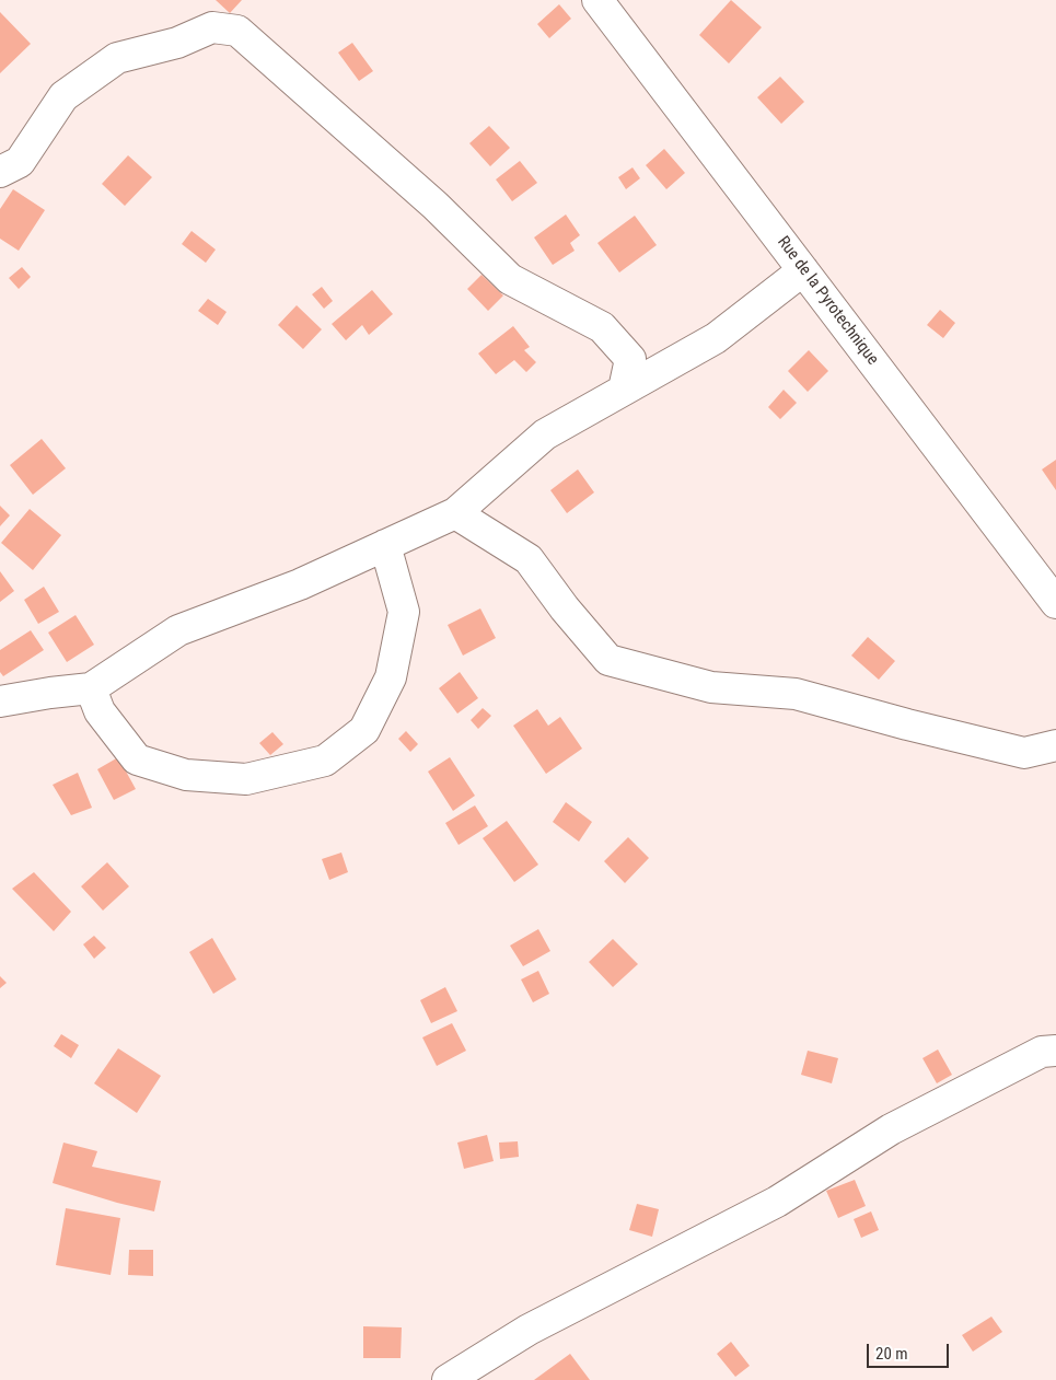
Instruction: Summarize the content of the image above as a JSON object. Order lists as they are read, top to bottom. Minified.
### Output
{"streets":{"street":["Rue de la Pyrotechnique"]},"scale_bar":"20 m"}
